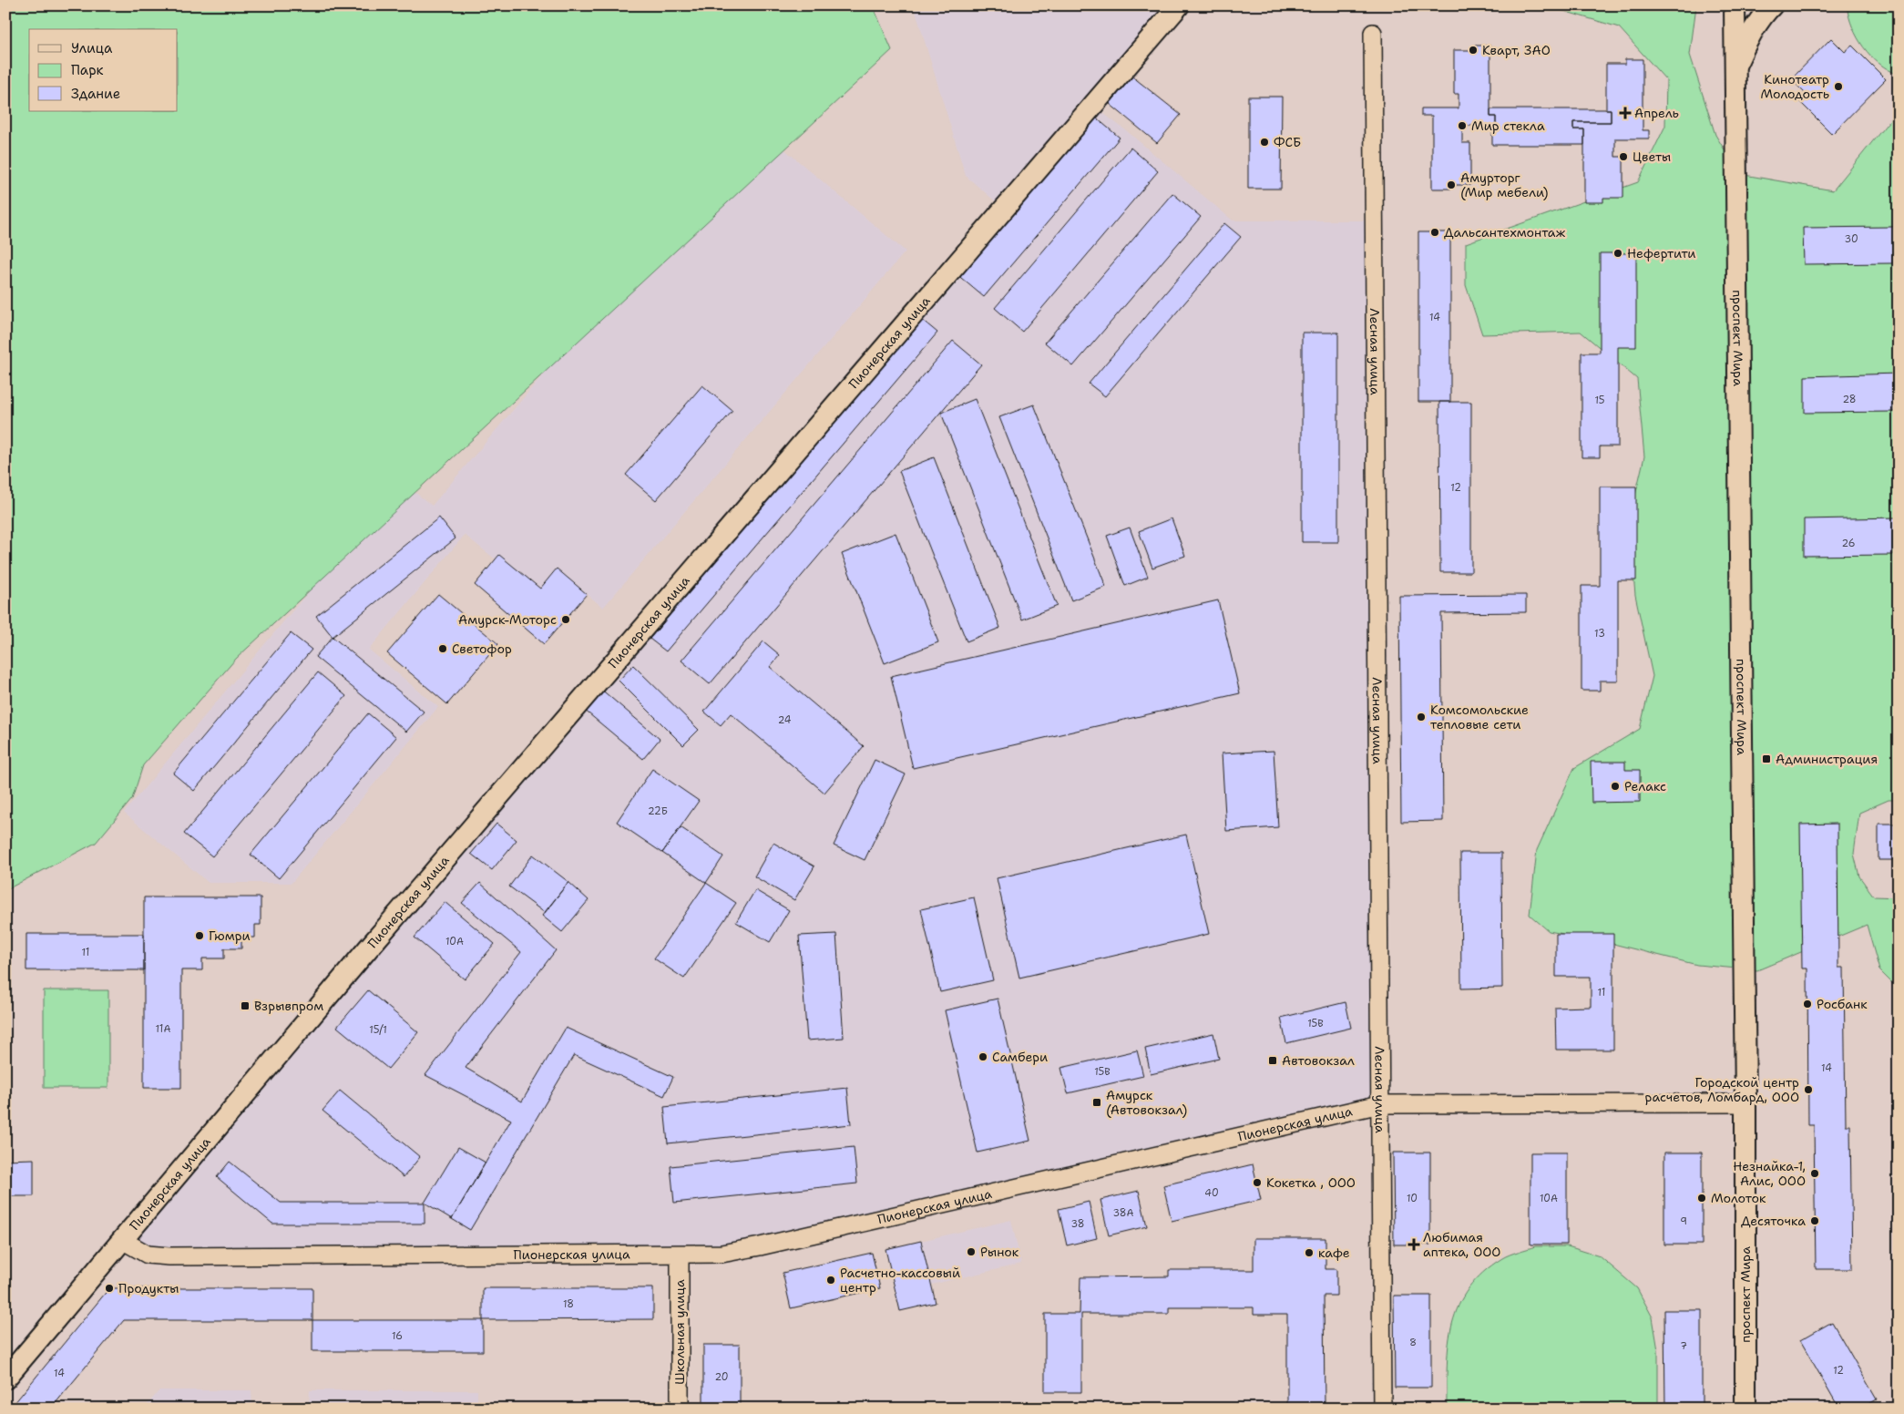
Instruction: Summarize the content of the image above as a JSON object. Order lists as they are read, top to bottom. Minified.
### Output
{"streets":{"street":["проспект Мира","Пионерская улица","Лесная улица","Школьная улица"]},"crossings":[["проспект Мира","Пионерская улица"],["Пионерская улица","Лесная улица"],["Пионерская улица","Школьная улица"]],"places":{"other":["Кварт, ЗАО","Кинотеатр Молодость","Мир стекла","ФСБ","Цветы","Амурторг (Мир мебели)","Дальсантехмонтаж","Нефертити","Амурск-Моторс","Светофор","Комсомольские тепловые сети","Релакс","Гюмри","Росбанк","Самбери","Городской центр расчетов, Ломбард, ООО","Незнайка-1, Алис, ООО","Кокетка , ООО","Молоток","Десяточка","Рынок","кафе","Расчетно-кассовый центр","Продукты"],"health":["Апрель","Любимая аптека, ООО"],"transit":["Администрация","Взрывпром","Автовокзал","Амурск (Автовокзал)"]},"house_numbers":["30","14","28","15","12","26","13","24","22Б","10А","11","11","15В","11А","15/1","14","15В","40","10","10А","38А","9","38","18","16","8","7","12","14","20"],"legend":["Улица","Парк","Здание"]}
